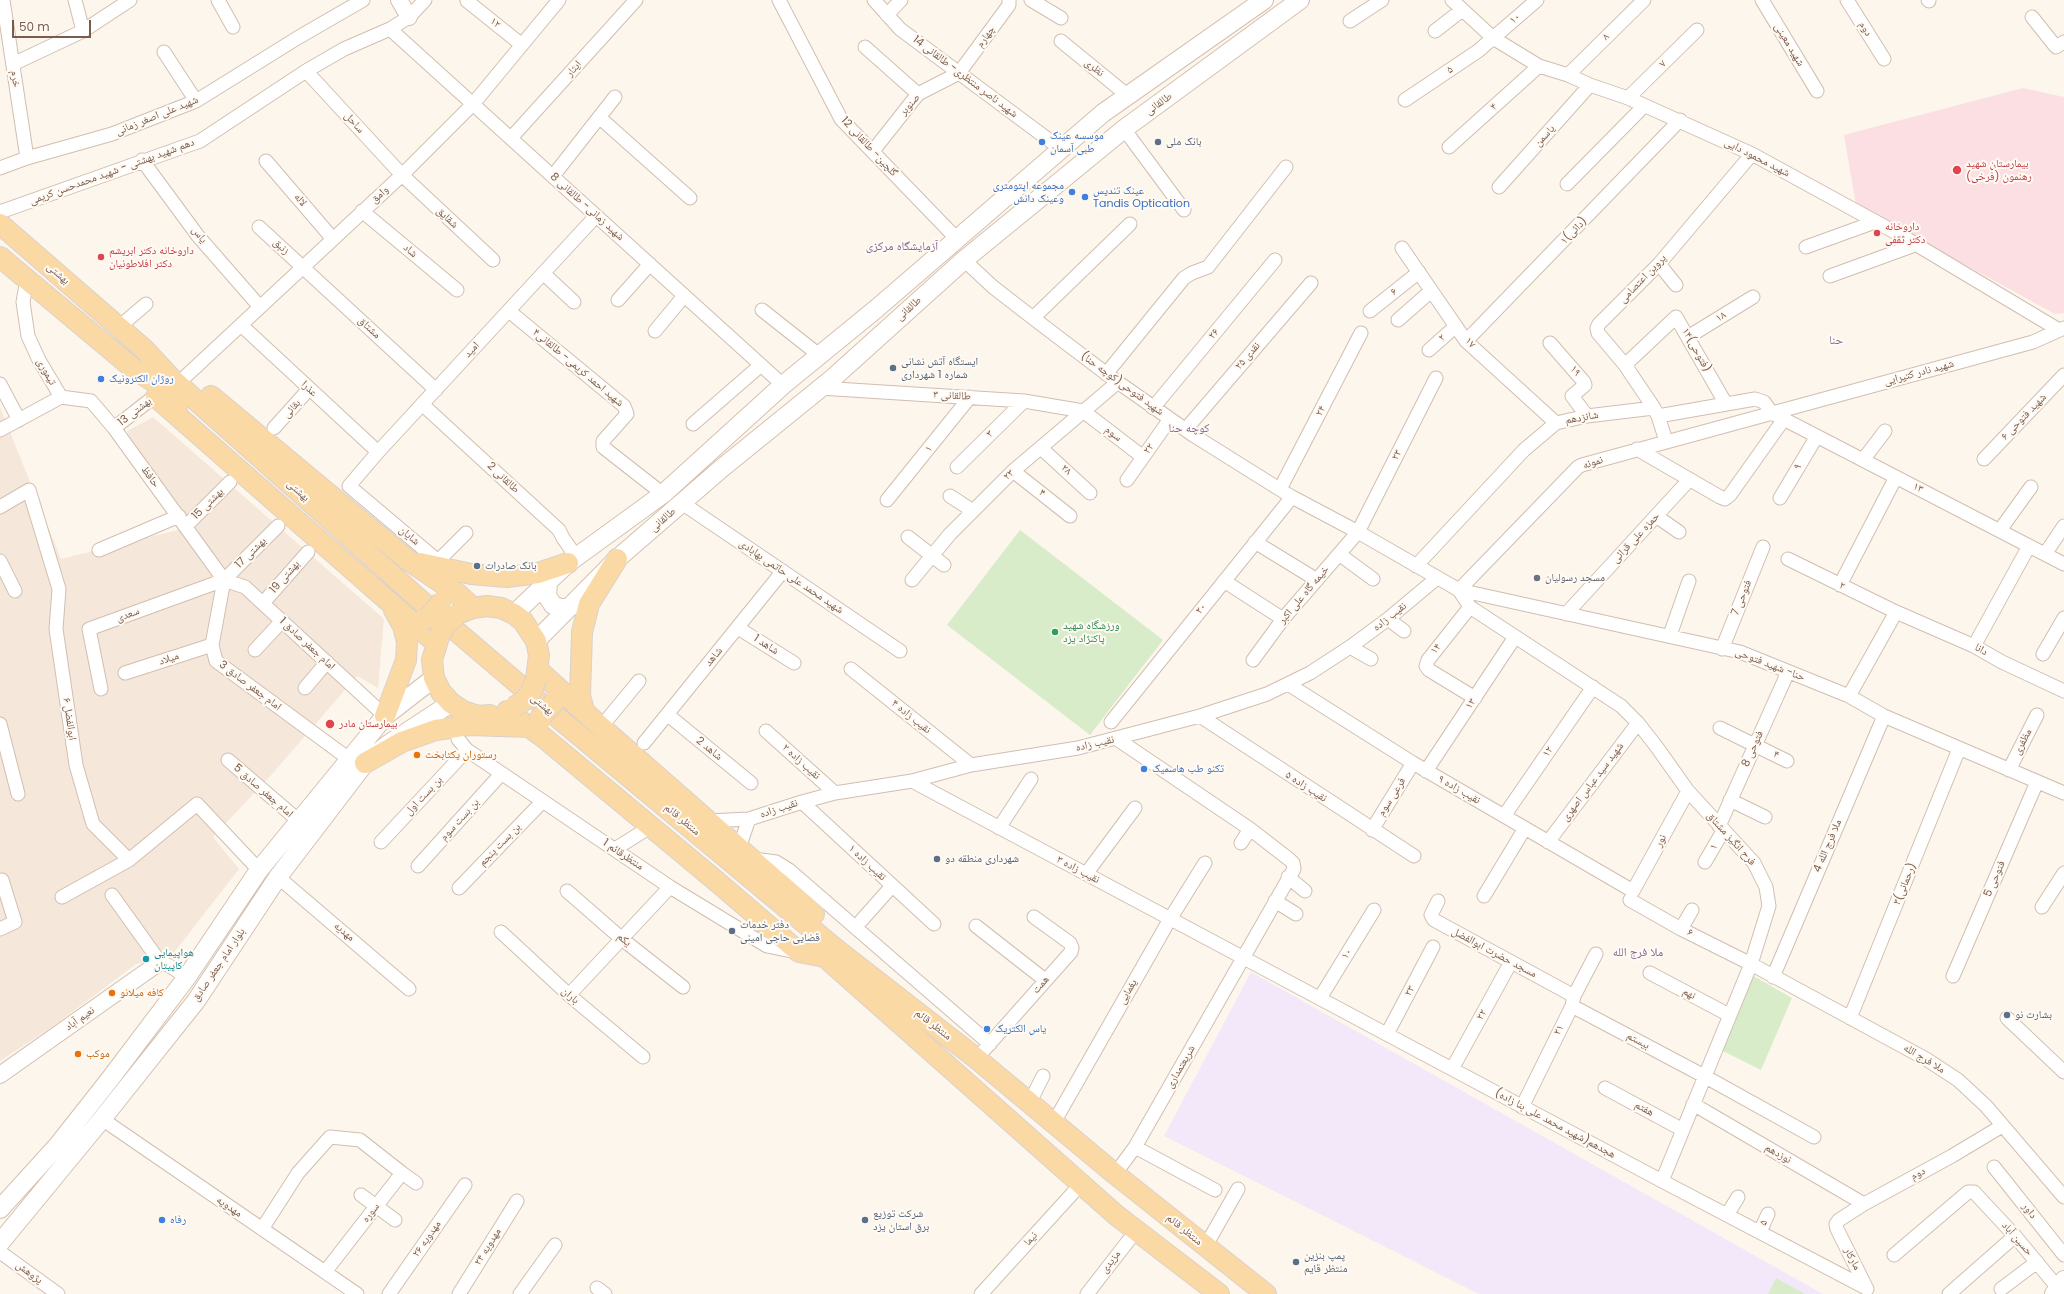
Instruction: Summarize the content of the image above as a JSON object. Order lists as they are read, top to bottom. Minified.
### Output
{"streets":{"main road":["طالقانی","بهشتی","منتظر قائم","بلوار امام جعفر صادق"],"street":["۱۰","۱۲","دوم","چهارم","۸","شهید معینی","۷","نظری","ایثار","۵","شهید ناصر منتظری- طالقانی 14","خرم","صنوبر","۴","شهید علی اصغر زمانی","ساحل","یاسمن","گلچین- طالقانی 12","شهید محمود دایی","دهم شهید بهشتی - شهید محمدحسن کریمی","وامق","لاله","شهید زمانی- طالقانی 8","شقایق","۱(دائی)","یاس","زنبق","شاد","پروین اعتصامی","۶","۱۸","مشتاق","۲۶","۲","۱۷","امید","۱۴(فتوحی)","۲۵ نقدی","شهید احمد کریمی- طالقانی۴","۱۹","تیموری","شهید نادر کتیرایی","(کوچه حنا)شهید فتوحی","عذرا","طالقانی ۳","بقائی","۲۴","بهشتی 13","شهید فتوحی ۶","شانزدهم","۳","سوم","۱","۲۲","۲۳","نمونه","۹","۲۸","حافظ","طالقانی 2","۱۳","بهشتی 15","شایان","حمزه علی قرائی","بهشتی 17","بهشتی 19","شهید محمد علی حاتمی بهابادی","خیمه گاه علی اکبر","فتوحی 7","۲۰","سعدی","نقیب زاده","امام جعفر صادق 1","شاهد 1","۱۴","دانا","شاهد","میلاد","حنا- شهید فتوحی","امام جعفر صادق 3","نقیب زاده ۴","ابوالفضل ۶","مظفری","شاهد 2","فتوحی 8","نقیب زاده ۲","شهید سید عباس اصهری","نقیب زاده ۵","نقیب زاده ۹","امام جعفر صادق 5","بن بست اول","فرعی سوم","بن بست سوم","فرح انگیز مشتاق","نور","بن بست پنجم","4 ملا فرج الله","منتظرقائم 1","نقیب زاده ۱","نقیب زاده ۳","فتوحی 5","۳(رحمانی)","مهديه","یکم","مسجد حضرت ابوالفضل","همت","یغمایی","نهم","باران","نعیم آباد","۲۱","بیستم","ملا فرج الله","شریعتمداری","هفتم","هجدهم(شهید محمد علی بنا زاده)","نوزدهم","مهدویه","داور","سوره","مهدویه ۲۶","نیما","حسین آباد","مهدویه ۲۴","مارکار","مزیدی","پژوهش"]},"crossings":[["۱۰","۵"],["۱۰","شهید محمود دایی"],["۱۰","هجدهم(شهید محمد علی بنا زاده)"],["۱۲","وامق"],["۱۲","نقیب زاده ۹"],["۱۲","فرح انگیز مشتاق"],["دوم","ملا فرج الله"],["دوم","نوزدهم"],["دوم","مارکار"],["چهارم","شهید ناصر منتظری- طالقانی 14"],["چهارم","صنوبر"],["۸","شهید محمود دایی"],["۷","شهید محمود دایی"],["نظری","طالقانی"],["ایثار","شهید زمانی- طالقانی 8"],["۵","شهید محمود دایی"],["۵","هجدهم(شهید محمد علی بنا زاده)"],["شهید ناصر منتظری- طالقانی 14","طالقانی"],["شهید ناصر منتظری- طالقانی 14","صنوبر"],["خرم","شهید علی اصغر زمانی"],["طالقانی","گلچین- طالقانی 12"],["طالقانی","شهید زمانی- طالقانی 8"],["طالقانی","شهید احمد کریمی- طالقانی۴"],["طالقانی","(کوچه حنا)شهید فتوحی"],["طالقانی","طالقانی ۳"],["طالقانی","طالقانی 2"],["طالقانی","شهید محمد علی حاتمی بهابادی"],["طالقانی","بلوار امام جعفر صادق"],["صنوبر","گلچین- طالقانی 12"],["۴","شهید محمود دایی"],["۴","۲۳"],["۴","فتوحی 8"],["ساحل","دهم شهید بهشتی - شهید محمدحسن کریمی"],["ساحل","وامق"],["ساحل","شقایق"],["یاسمن","شهید محمود دایی"],["شهید محمود دایی","۱(دائی)"],["شهید محمود دایی","پروین اعتصامی"],["شهید محمود دایی","شهید نادر کتیرایی"],["دهم شهید بهشتی - شهید محمدحسن کریمی","شهید زمانی- طالقانی 8"],["دهم شهید بهشتی - شهید محمدحسن کریمی","یاس"],["وامق","لاله"],["وامق","شهید زمانی- طالقانی 8"],["وامق","شقایق"],["وامق","یاس"],["وامق","زنبق"],["وامق","شاد"],["وامق","مشتاق"],["وامق","عذرا"],["شهید زمانی- طالقانی 8","امید"],["۱(دائی)","۱۷"],["زنبق","مشتاق"],["بهشتی","تیموری"],["بهشتی","منتظر قائم"],["پروین اعتصامی","۱۴(فتوحی)"],["پروین اعتصامی","شانزدهم"],["پروین اعتصامی","نمونه"],["۶","۱۷"],["۶","نقیب زاده ۹"],["۶","فرح انگیز مشتاق"],["۶","نور"],["۶","ملا فرج الله"],["۱۸","۱۴(فتوحی)"],["مشتاق","امید"],["۲۶","(کوچه حنا)شهید فتوحی"],["۲","۱۷"],["۲","دانا"],["۱۷","شانزدهم"],["امید","شهید احمد کریمی- طالقانی۴"],["امید","عذرا"],["امید","طالقانی 2"],["امید","شایان"],["۱۴(فتوحی)","شانزدهم"],["۲۵ نقدی","(کوچه حنا)شهید فتوحی"],["۱۹","شانزدهم"],["تیموری","حافظ"],["شهید نادر کتیرایی","شانزدهم"],["شهید نادر کتیرایی","نمونه"],["شهید نادر کتیرایی","۱۳"],["(کوچه حنا)شهید فتوحی","۲۴"],["(کوچه حنا)شهید فتوحی","شانزدهم"],["(کوچه حنا)شهید فتوحی","۲۲"],["(کوچه حنا)شهید فتوحی","۲۳"],["(کوچه حنا)شهید فتوحی","نمونه"],["(کوچه حنا)شهید فتوحی","خیمه گاه علی اکبر"],["(کوچه حنا)شهید فتوحی","۲۰"],["(کوچه حنا)شهید فتوحی","نقیب زاده"],["(کوچه حنا)شهید فتوحی","حنا- شهید فتوحی"],["(کوچه حنا)شهید فتوحی","فرح انگیز مشتاق"],["عذرا","بقائی"],["طالقانی ۳","۳"],["طالقانی ۳","سوم"],["طالقانی ۳","۱"],["طالقانی ۳","۲۳"],["بهشتی 13","حافظ"],["شانزدهم","نمونه"],["شانزدهم","۱۳"],["سوم","۲۲"],["سوم","۲۳"],["۱","فتوحی 8"],["۱","فرح انگیز مشتاق"],["۲۲","مسجد حضرت ابوالفضل"],["۲۲","هجدهم(شهید محمد علی بنا زاده)"],["۲۳","۲۸"],["۲۳","خیمه گاه علی اکبر"],["۲۳","هجدهم(شهید محمد علی بنا زاده)"],["نمونه","۱۳"],["نمونه","حنا- شهید فتوحی"],["نمونه","فرح انگیز مشتاق"],["۹","۱۳"],["حافظ","بهشتی 15"],["حافظ","بهشتی 17"],["حافظ","سعدی"],["حافظ","امام جعفر صادق 1"],["۱۳","۱۴"],["۱۳","نقیب زاده ۹"],["۱۳","فرح انگیز مشتاق"],["حمزه علی قرائی","حنا- شهید فتوحی"],["بهشتی 17","سعدی"],["بهشتی 17","امام جعفر صادق 1"],["بهشتی 19","امام جعفر صادق 1"],["شهید محمد علی حاتمی بهابادی","شاهد"],["فتوحی 7","حنا- شهید فتوحی"],["سعدی","امام جعفر صادق 1"],["نقیب زاده","نقیب زاده ۴"],["نقیب زاده","نقیب زاده ۲"],["نقیب زاده","نقیب زاده ۵"],["نقیب زاده","نقیب زاده ۹"],["نقیب زاده","نقیب زاده ۱"],["نقیب زاده","نقیب زاده ۳"],["امام جعفر صادق 1","بلوار امام جعفر صادق"],["شاهد 1","شاهد"],["۱۴","فرح انگیز مشتاق"],["شاهد","شاهد 2"],["میلاد","امام جعفر صادق 3"],["حنا- شهید فتوحی","مظفری"],["حنا- شهید فتوحی","فتوحی 8"],["حنا- شهید فتوحی","فرح انگیز مشتاق"],["حنا- شهید فتوحی","4 ملا فرج الله"],["حنا- شهید فتوحی","فتوحی 5"],["حنا- شهید فتوحی","۳(رحمانی)"],["امام جعفر صادق 3","بلوار امام جعفر صادق"],["فتوحی 8","فرح انگیز مشتاق"],["شهید سید عباس اصهری","نقیب زاده ۹"],["شهید سید عباس اصهری","فرح انگیز مشتاق"],["نقیب زاده ۵","فرعی سوم"],["نقیب زاده ۹","فرعی سوم"],["نقیب زاده ۹","نور"],["امام جعفر صادق 5","بلوار امام جعفر صادق"],["بن بست اول","منتظرقائم 1"],["بن بست سوم","منتظرقائم 1"],["منتظر قائم","همت"],["منتظر قائم","یغمایی"],["منتظر قائم","شریعتمداری"],["منتظر قائم","نیما"],["منتظر قائم","مزیدی"],["فرح انگیز مشتاق","نور"],["فرح انگیز مشتاق","نهم"],["فرح انگیز مشتاق","بیستم"],["فرح انگیز مشتاق","ملا فرج الله"],["فرح انگیز مشتاق","هفتم"],["فرح انگیز مشتاق","هجدهم(شهید محمد علی بنا زاده)"],["فرح انگیز مشتاق","نوزدهم"],["بن بست پنجم","منتظرقائم 1"],["4 ملا فرج الله","ملا فرج الله"],["نقیب زاده ۳","یغمایی"],["نقیب زاده ۳","شریعتمداری"],["نقیب زاده ۳","هجدهم(شهید محمد علی بنا زاده)"],["۳(رحمانی)","ملا فرج الله"],["مهديه","بلوار امام جعفر صادق"],["مسجد حضرت ابوالفضل","۲۱"],["مسجد حضرت ابوالفضل","بیستم"],["بلوار امام جعفر صادق","مهدویه"],["۲۱","بیستم"],["۲۱","هجدهم(شهید محمد علی بنا زاده)"],["شریعتمداری","هجدهم(شهید محمد علی بنا زاده)"],["هجدهم(شهید محمد علی بنا زاده)","مارکار"],["مهدویه","سوره"]],"districts":["آزمایشگاه مرکزی","حنا","کوچه حنا","ملا فرج الله"],"places":["موسسه عینک طبی آسمان","بانک ملی","بیمارستان شهید رهنمون (فرخی)","مجموعه اپتومتری وعینک دانش","عینک تندیس Tandis Optication","داروخانه دکتر ثقفی","داروخانه دکتر ابریشم دکتر افلاطونیان","ایستگاه آتش نشانی شماره 1 شهرداری","روژان الکترونیک","بانک صادرات","مسجد رسولیان","ورزشگاه شهید پاکنژاد یزد","بیمارستان مادر","رستوران یکتابخت","تکنو طب هاسمیک","شهرداری منطقه دو","دفتر خدمات قضایی حاجی امینی","هواپیمایی کاپیتان","کافه میلانو","بشارت نو","یاس الکتریک","موکب","رفاه","شرکت توزیع برق استان یزد","پمپ بنزین منتظر قایم"],"scale_bar":"50 m"}
